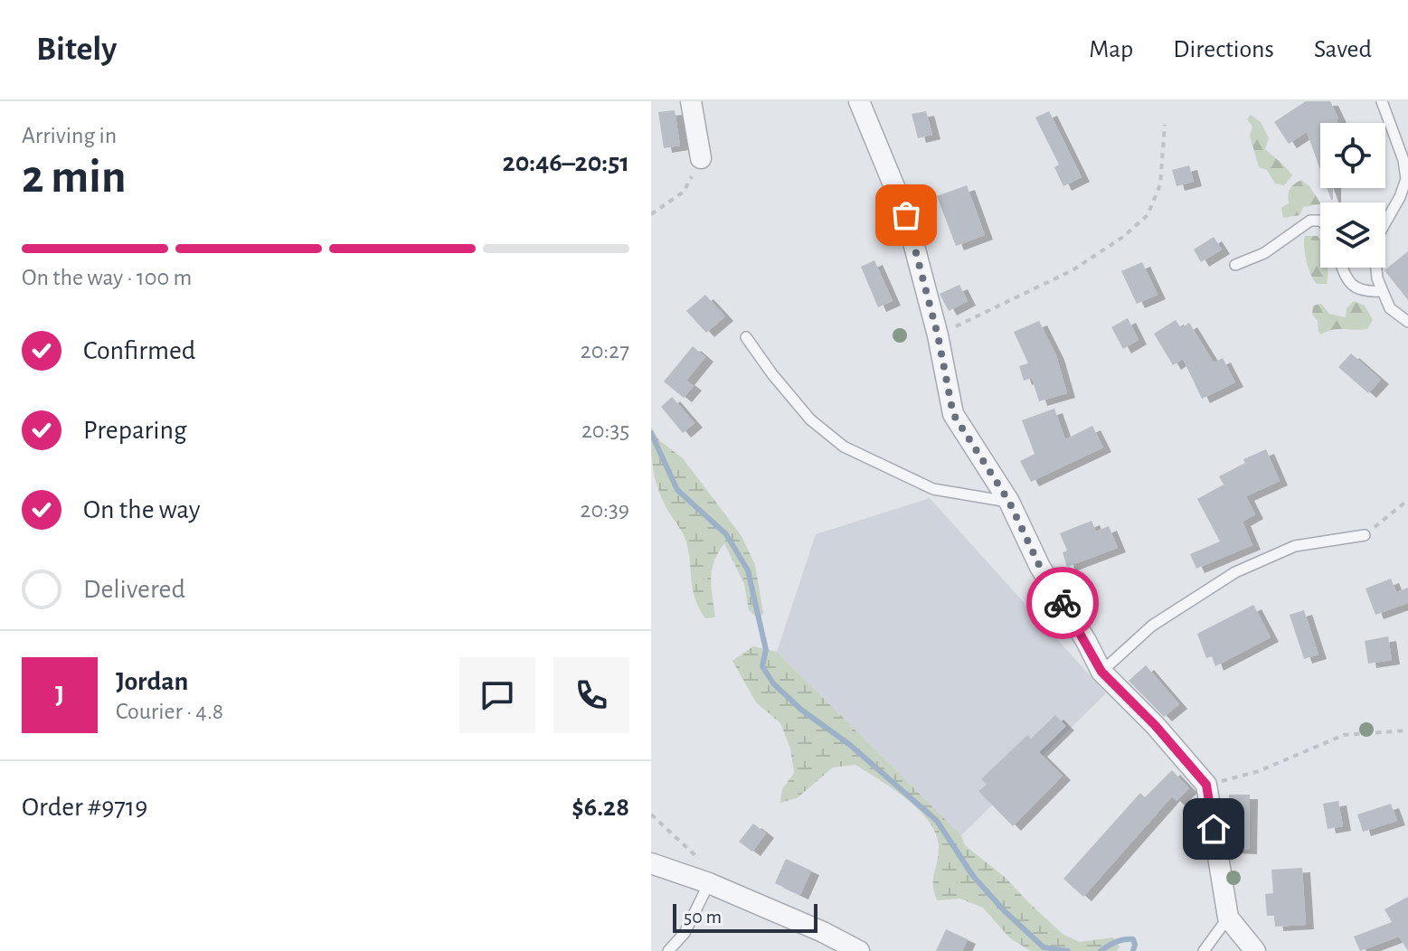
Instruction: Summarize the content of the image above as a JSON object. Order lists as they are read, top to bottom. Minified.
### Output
{"scale_bar":"50 m","page":{"header":"Bitely","nav":["Map","Directions","Saved"],"heading":["2 min","Arriving in","20:46–20:51"],"panel":["Jordan","Courier · 4.8","Order #9719","$6.28"],"bar":"On the way · 100 m","list":[["Confirmed","20:27"],["Preparing","20:35"],["On the way","20:39"],"Delivered"],"round":"J","scale":"50 m"}}
